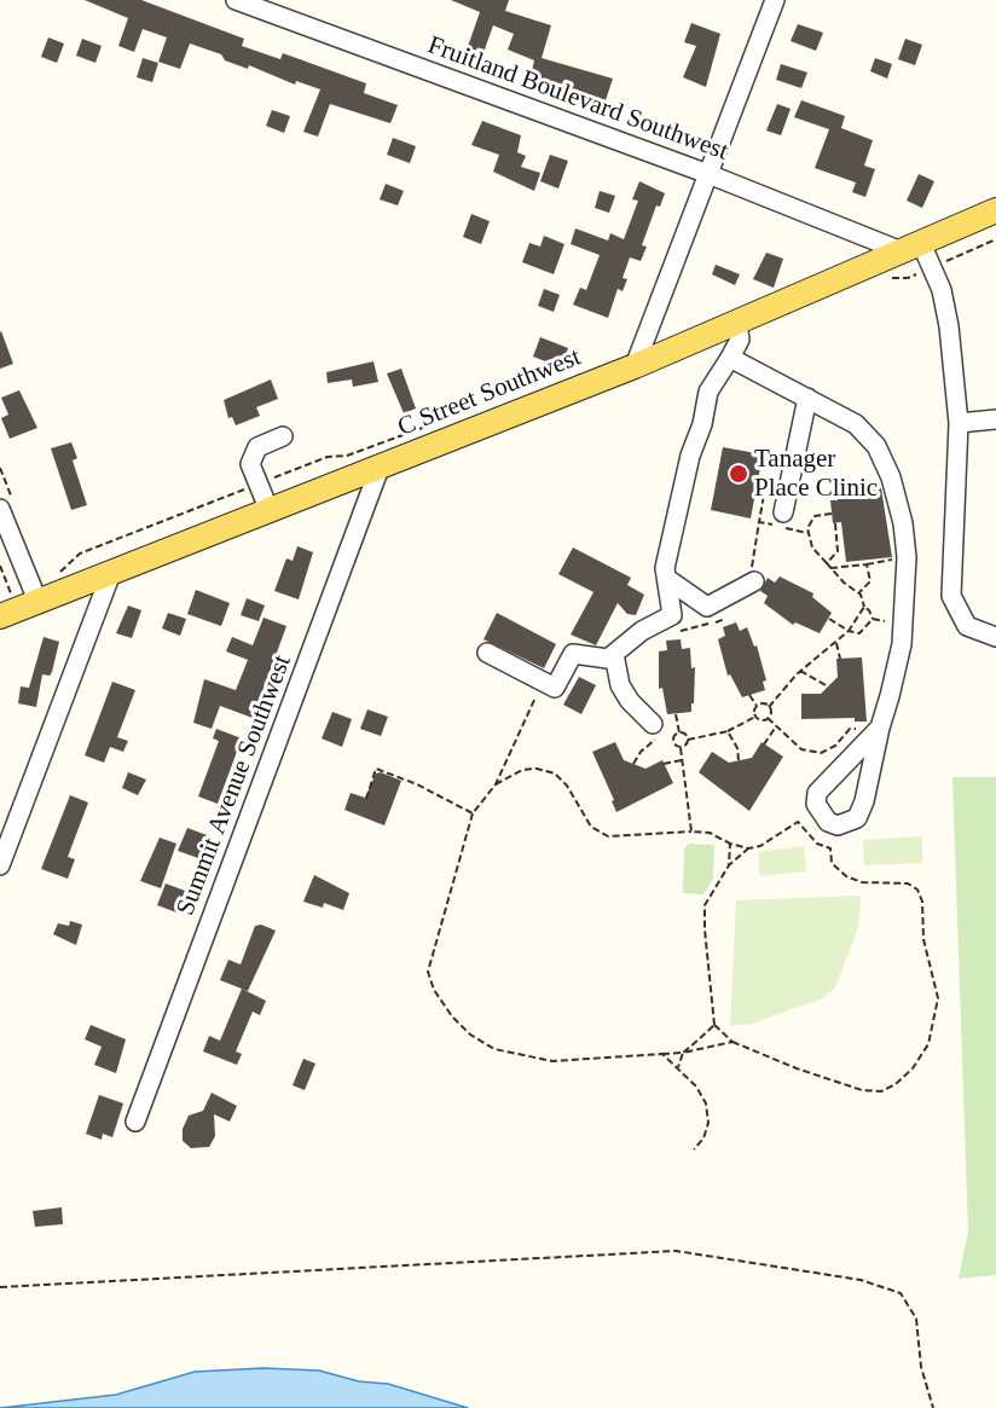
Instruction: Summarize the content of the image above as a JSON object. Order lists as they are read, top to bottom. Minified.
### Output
{"streets":{"main road":["C Street Southwest"],"street":["Fruitland Boulevard Southwest","Summit Avenue Southwest"]},"crossings":[["Fruitland Boulevard Southwest","C Street Southwest"],["C Street Southwest","Summit Avenue Southwest"]],"places":["Tanager Place Clinic"]}
